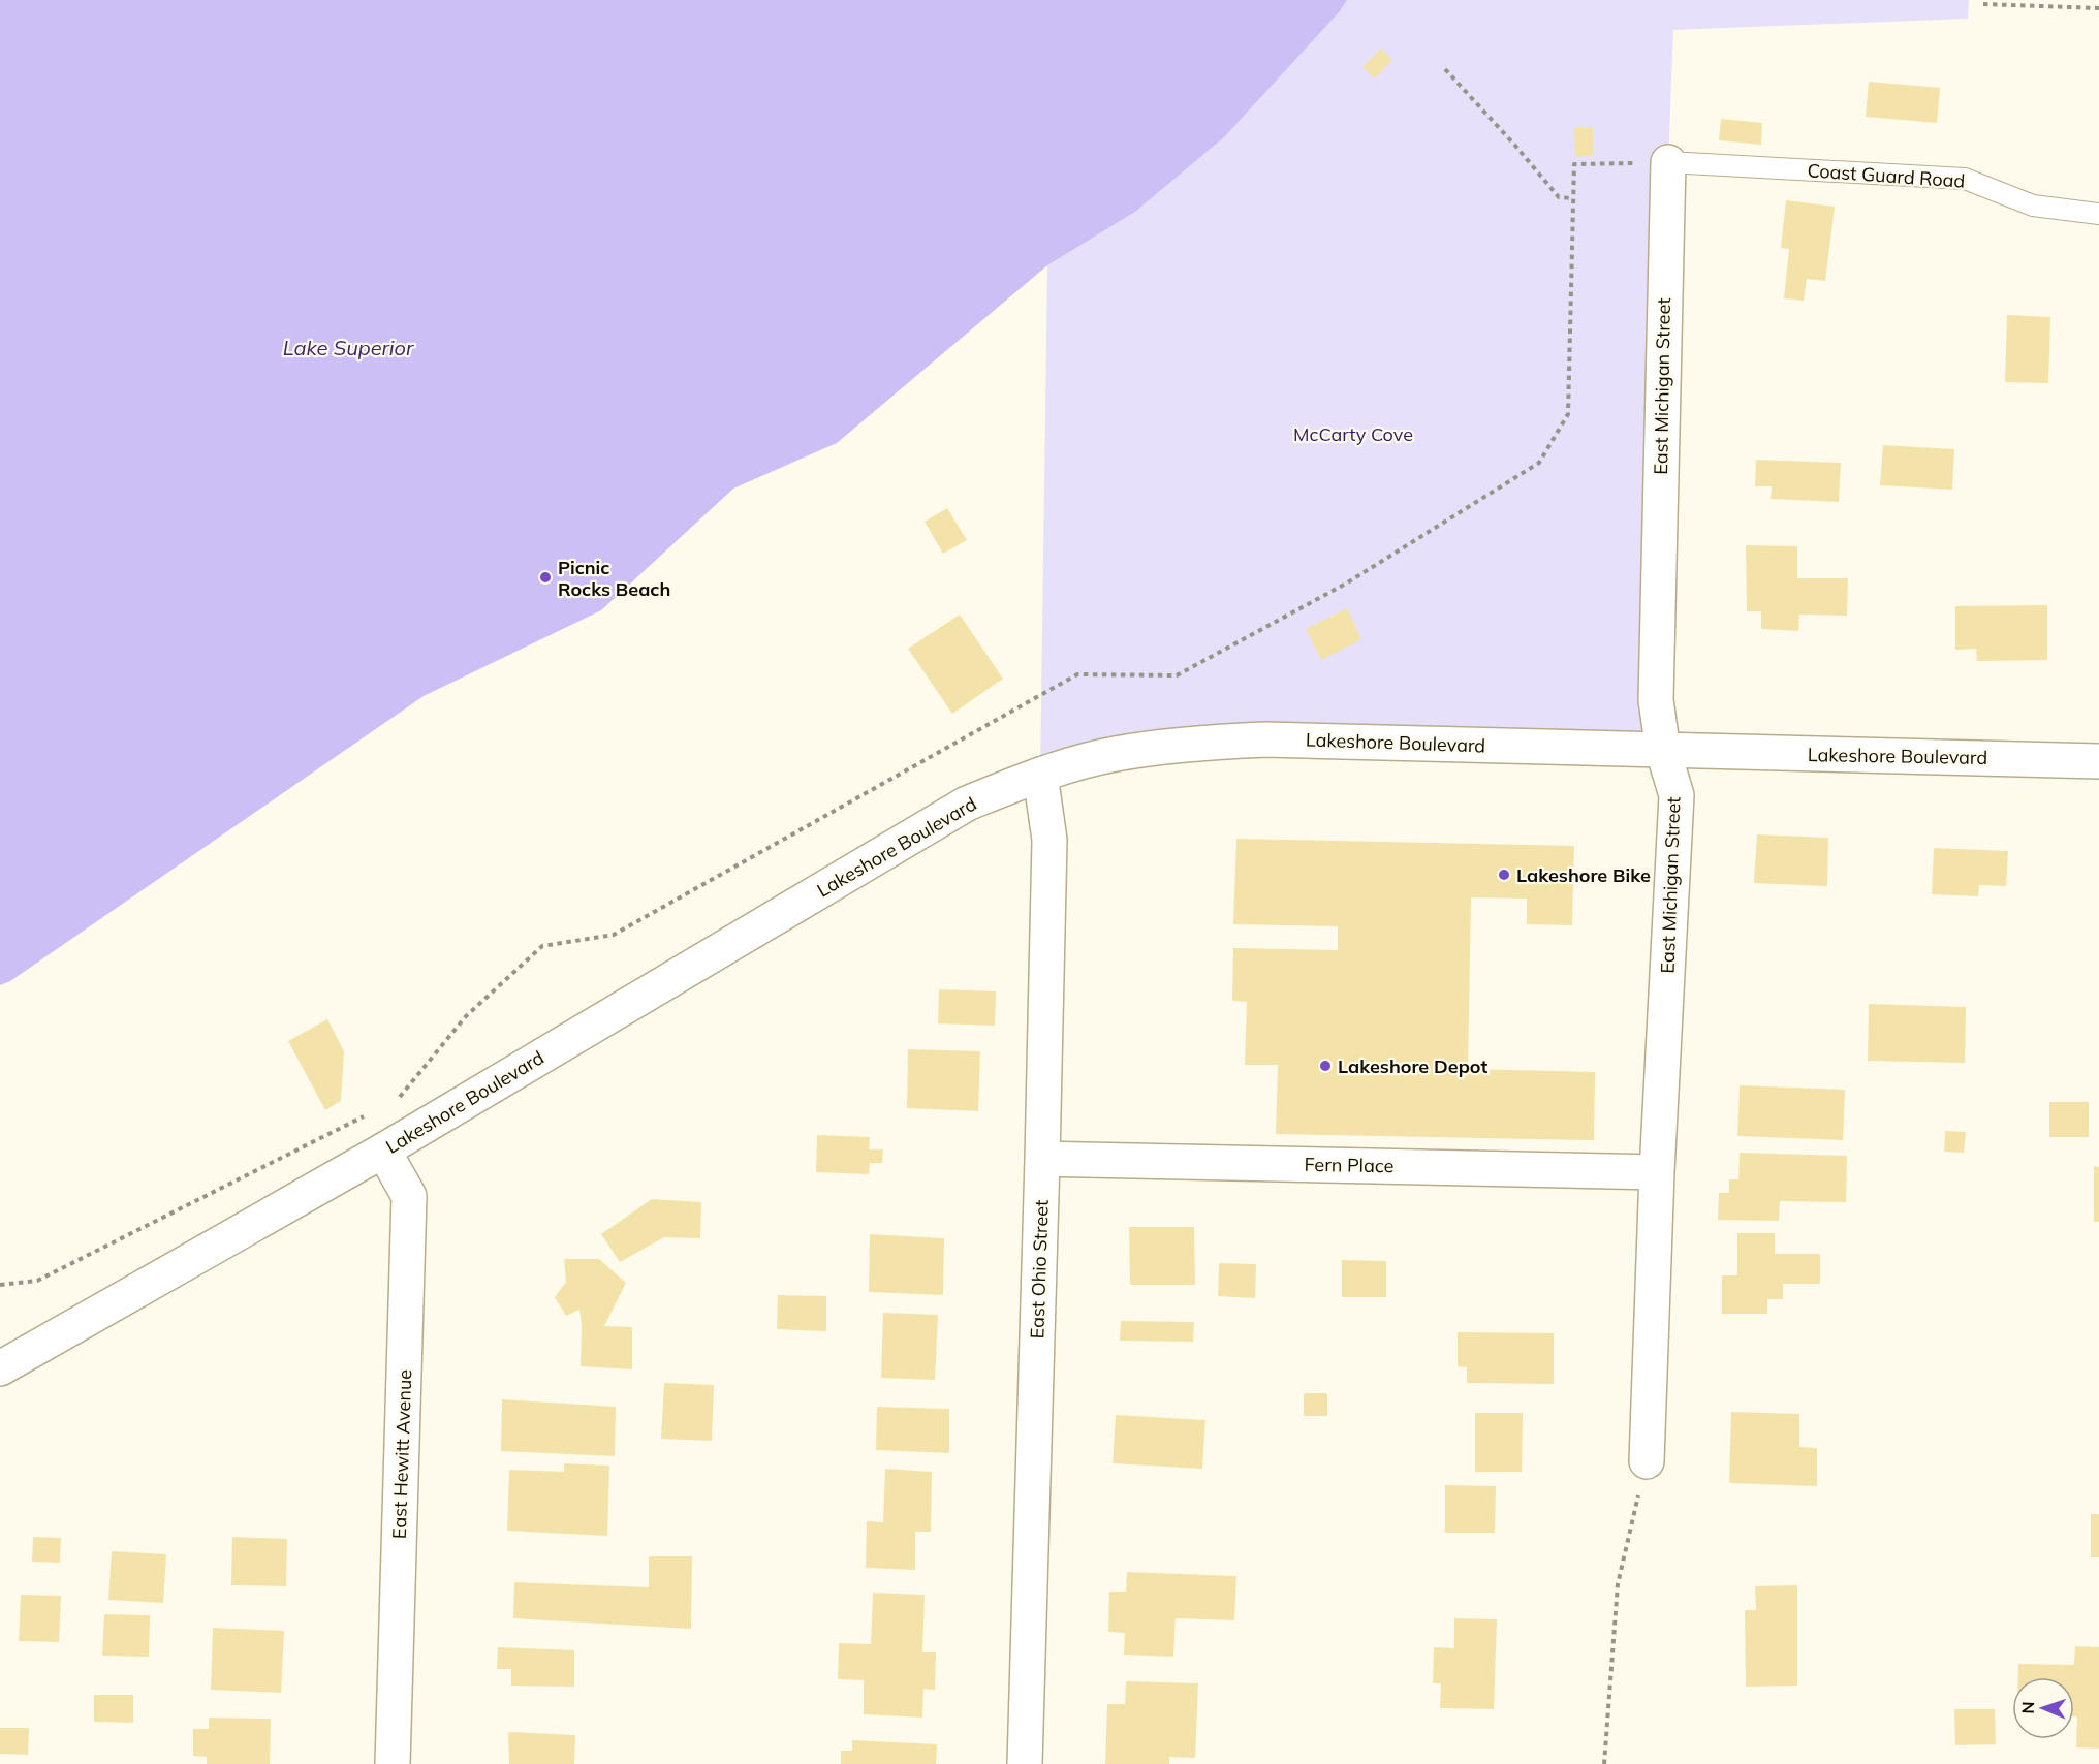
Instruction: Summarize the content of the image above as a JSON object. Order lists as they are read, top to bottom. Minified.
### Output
{"streets":{"street":["East Michigan Street","Lakeshore Boulevard","Fern Place","East Ohio Street","East Hewitt Avenue"],"lane":["Coast Guard Road"]},"crossings":[["Coast Guard Road","East Michigan Street"],["East Michigan Street","Lakeshore Boulevard"],["East Michigan Street","Fern Place"],["Lakeshore Boulevard","East Ohio Street"],["Lakeshore Boulevard","East Hewitt Avenue"],["Fern Place","East Ohio Street"]],"water":["Lake Superior"],"parks":["McCarty Cove"],"places":["Picnic Rocks Beach","Lakeshore Bike","Lakeshore Depot"],"north":"left"}
